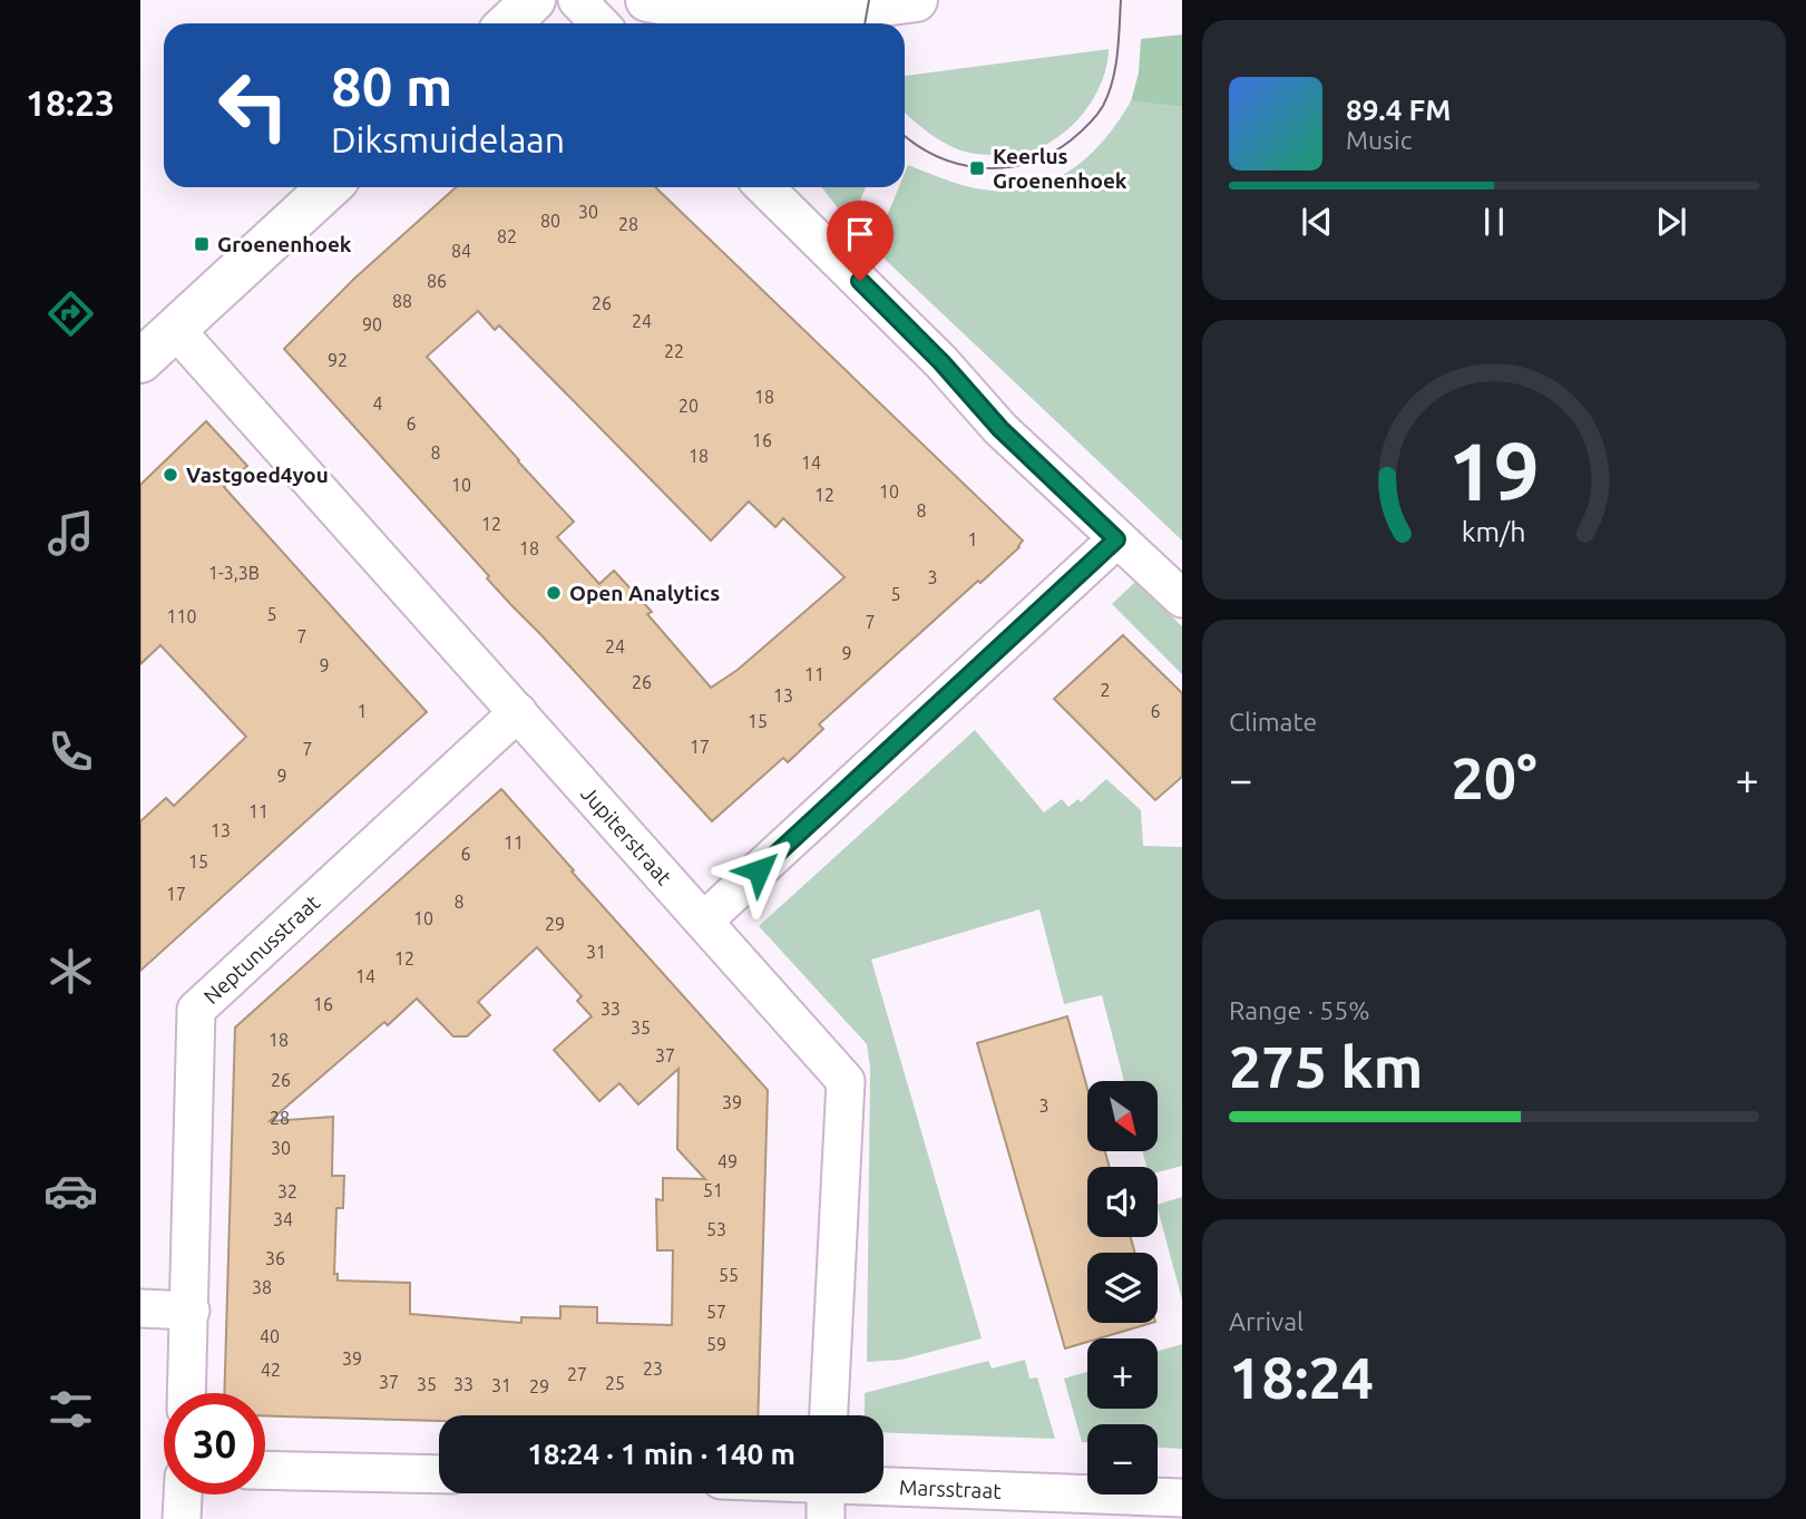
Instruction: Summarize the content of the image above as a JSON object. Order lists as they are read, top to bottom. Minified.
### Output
{"streets":{"street":["Jupiterstraat","Neptunusstraat","Marsstraat"]},"crossings":[["Jupiterstraat","Neptunusstraat"]],"places":{"transit":["Keerlus Groenenhoek","Groenenhoek"],"other":["Vastgoed4you","Open Analytics"]},"house_numbers":["30","80","28","82","84","86","88","26","24","90","22","92","18","4","20","6","16","8","18","14","10","10","12","8","12","1","18","1-3,3B","3","5","5","110","7","7","24","9","9","11","26","2","13","1","6","15","17","7","9","11","13","11","6","15","17","8","10","29","31","12","14","16","33","35","18","37","26","39","3","28","30","49","51","32","34","53","36","55","38","57","40","59","39","23","42","27","37","25","35","33","31","29"],"north":"bottom right","page":{"tabs":"18:23","turn":["80 m","Diksmuidelaan"],"song":["89.4 FM","Music"],"tile":["Climate",["Range · 55%","275 km"],["Arrival","18:24"]],"heat":["−","20°","+"],"map_buttons":["+","−"],"limit":"30","trip":"18:24 · 1 min · 140 m","gauge":["19","km/h"]}}
